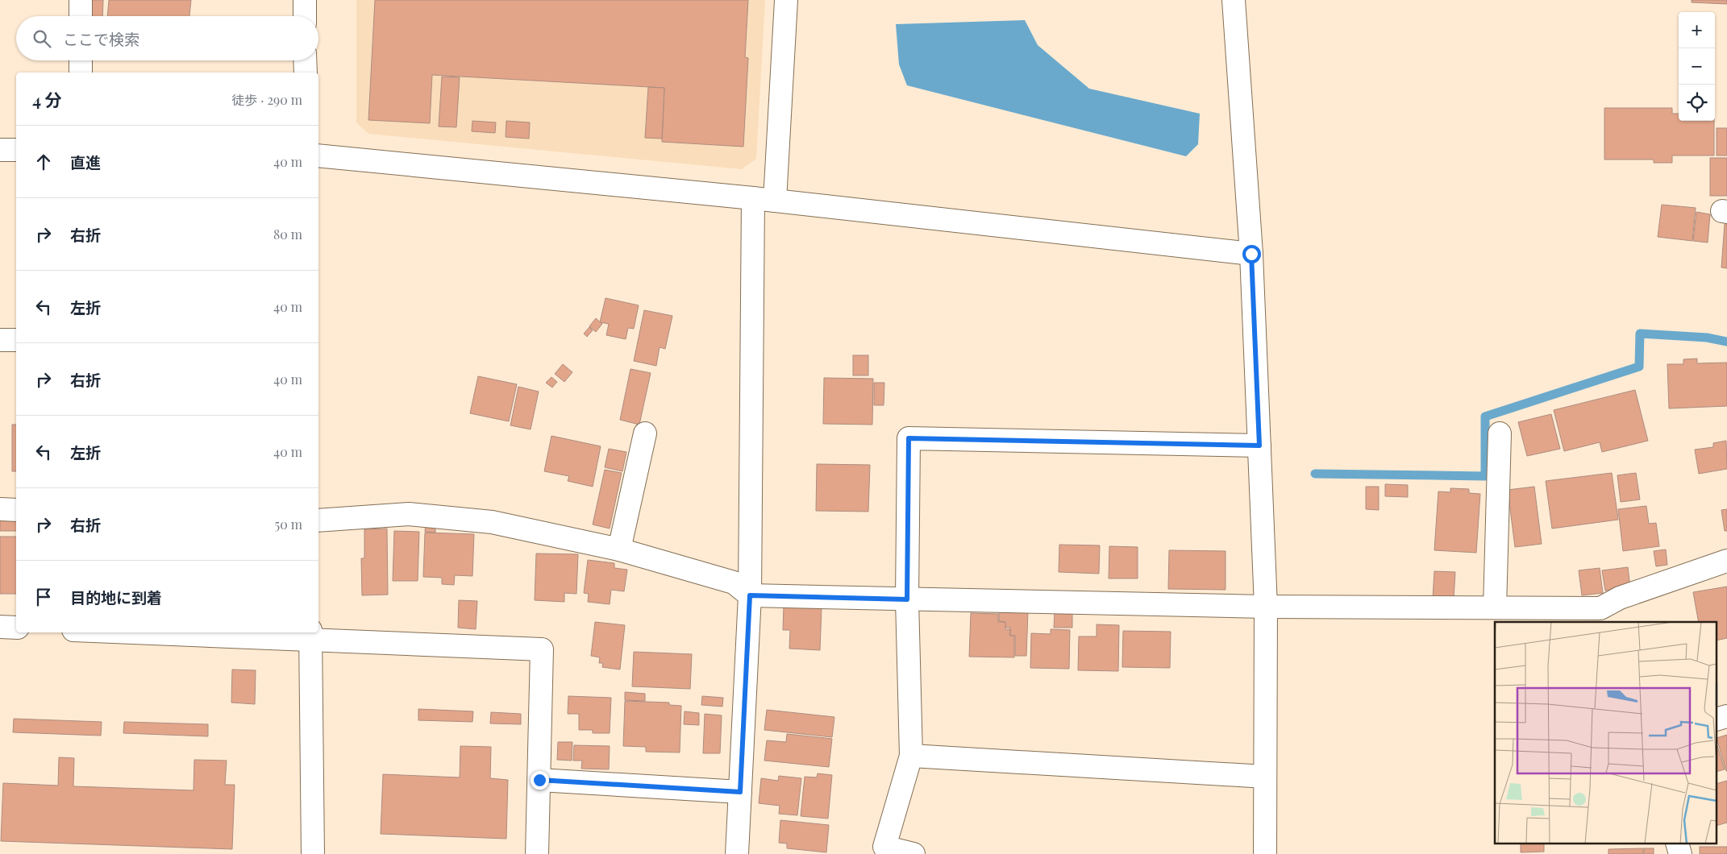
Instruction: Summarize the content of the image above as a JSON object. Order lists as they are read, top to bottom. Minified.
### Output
{"page":{"map_buttons":["+","−"],"search":"ここで検索","heading":["4 分","徒歩 · 290 m"],"list":[["直進","40 m"],["右折","80 m"],["左折","40 m"],["右折","40 m"],["左折","40 m"],["右折","50 m"],"目的地に到着"]}}
